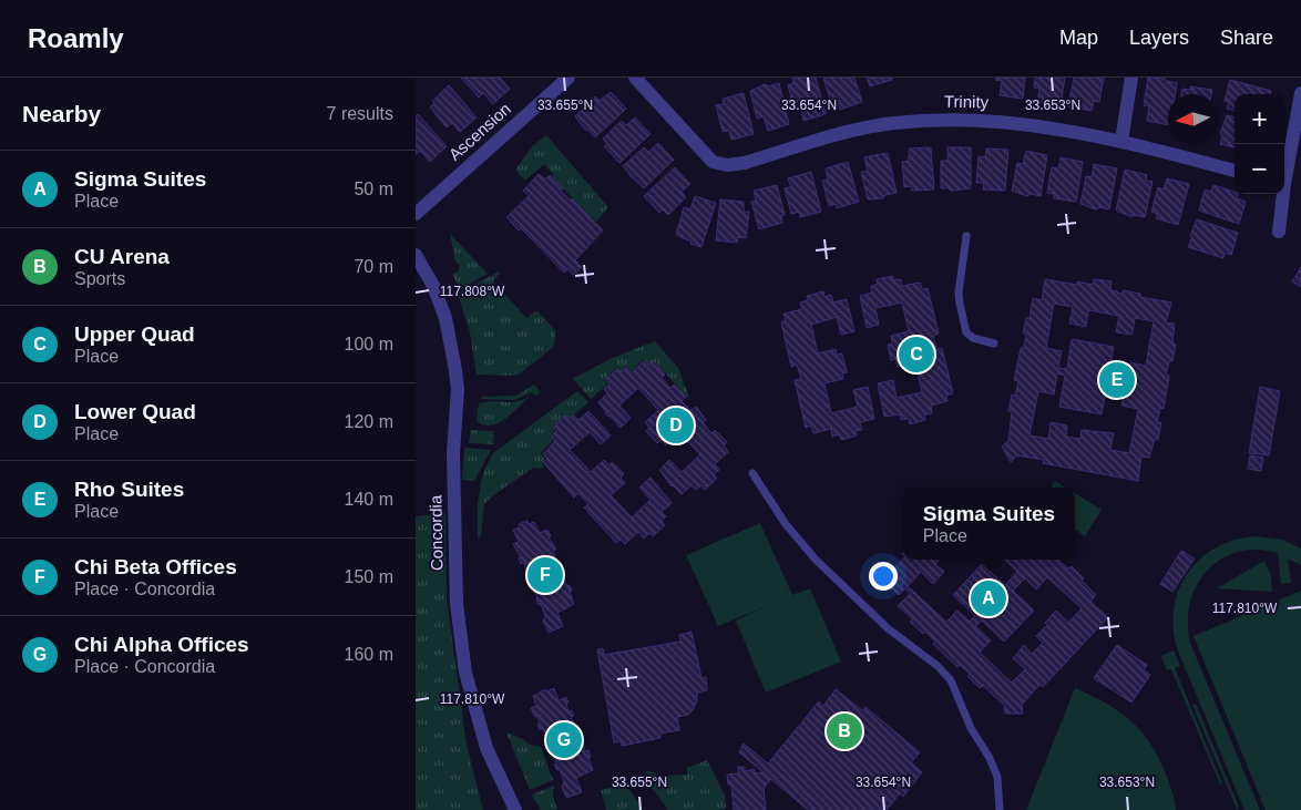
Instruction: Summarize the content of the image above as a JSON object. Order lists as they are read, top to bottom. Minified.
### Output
{"streets":{"street":["Trinity","Ascension","Concordia"]},"north":"left","page":{"header":"Roamly","nav":["Map","Layers","Share"],"heading":["Nearby","7 results"],"map_buttons":["+","−"],"list":[{"mark":"A","name":"Sigma Suites","note":"Place","value":"50 m"},{"mark":"B","name":"CU Arena","note":"Sports","value":"70 m"},{"mark":"C","name":"Upper Quad","note":"Place","value":"100 m"},{"mark":"D","name":"Lower Quad","note":"Place","value":"120 m"},{"mark":"E","name":"Rho Suites","note":"Place","value":"140 m"},{"mark":"F","name":"Chi Beta Offices","note":"Place · Concordia","value":"150 m"},{"mark":"G","name":"Chi Alpha Offices","note":"Place · Concordia","value":"160 m"}],"pins":["C","E","D","F","A","B","G"],"popup":["Sigma Suites","Place"]},"coordinates":["33.655°N","33.654°N","33.653°N","117.808°W","117.810°W"]}
